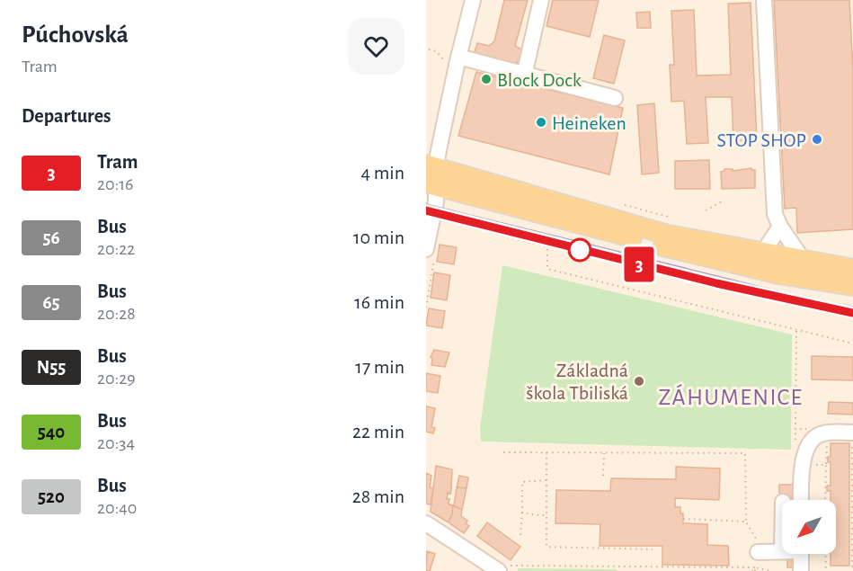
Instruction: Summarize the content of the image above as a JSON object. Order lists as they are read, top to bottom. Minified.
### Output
{"districts":["ZÁHUMENICE"],"places":["Block Dock","Heineken","STOP SHOP","Základná škola Tbiliská"],"lines":["tram line 3"],"north":"bottom left","page":{"heading":[["Púchovská","Tram"],"Departures"],"on_map":"3","list":[{"mark":"3","name":"Tram","note":"20:16","value":"4 min"},{"mark":"56","name":"Bus","note":"20:22","value":"10 min"},{"mark":"65","name":"Bus","note":"20:28","value":"16 min"},{"mark":"N55","name":"Bus","note":"20:29","value":"17 min"},{"mark":"540","name":"Bus","note":"20:34","value":"22 min"},{"mark":"520","name":"Bus","note":"20:40","value":"28 min"}]}}
